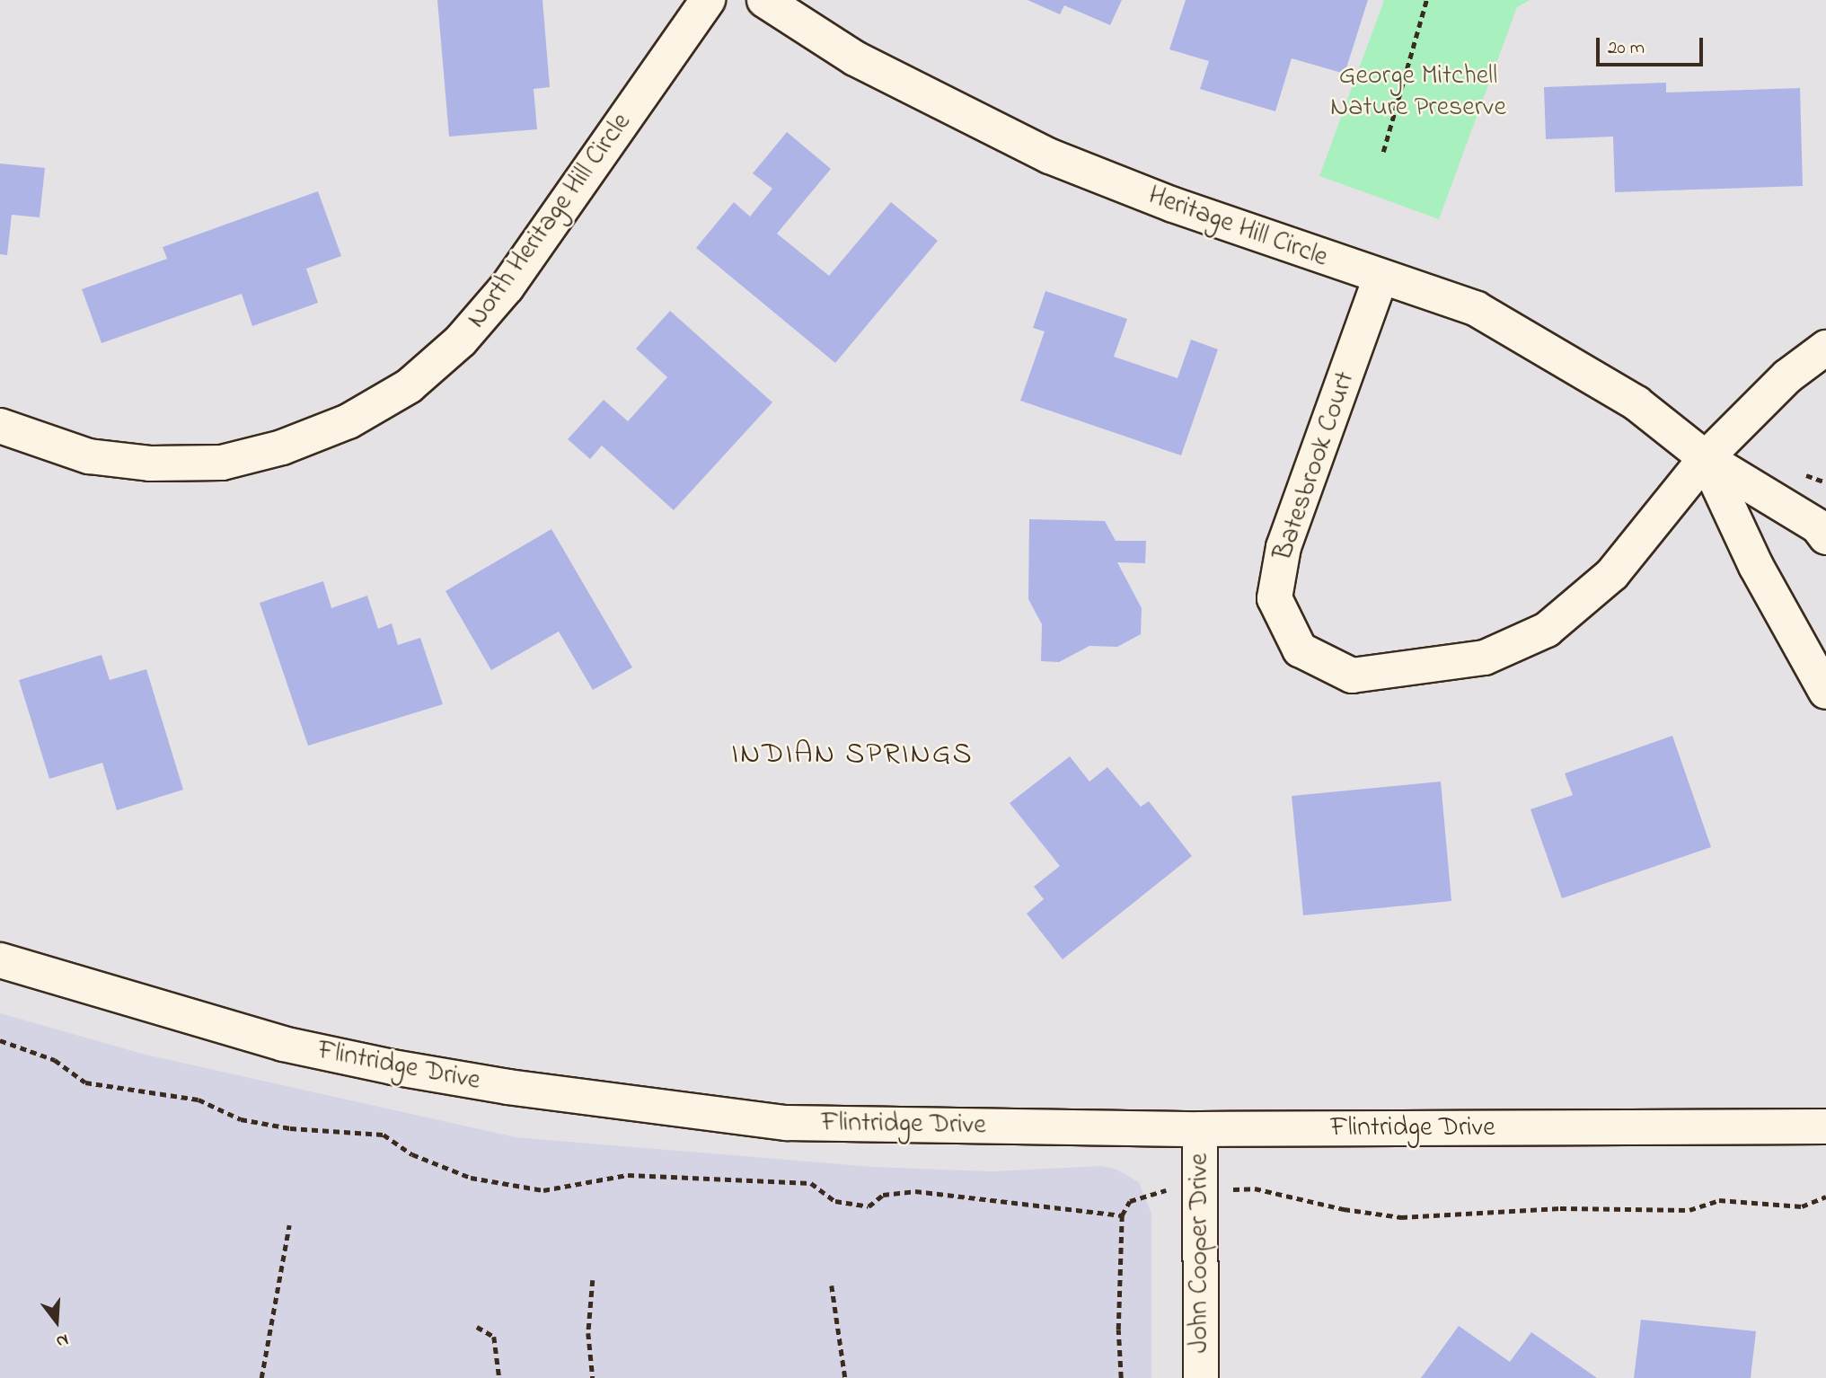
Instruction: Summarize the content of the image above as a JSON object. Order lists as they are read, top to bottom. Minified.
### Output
{"streets":{"street":["North Heritage Hill Circle","Heritage Hill Circle","Batesbrook Court","Flintridge Drive","John Cooper Drive"]},"crossings":[["Heritage Hill Circle","Batesbrook Court"],["Flintridge Drive","John Cooper Drive"]],"districts":["INDIAN SPRINGS"],"parks":["George Mitchell Nature Preserve"],"scale_bar":"20 m","north":"bottom"}
